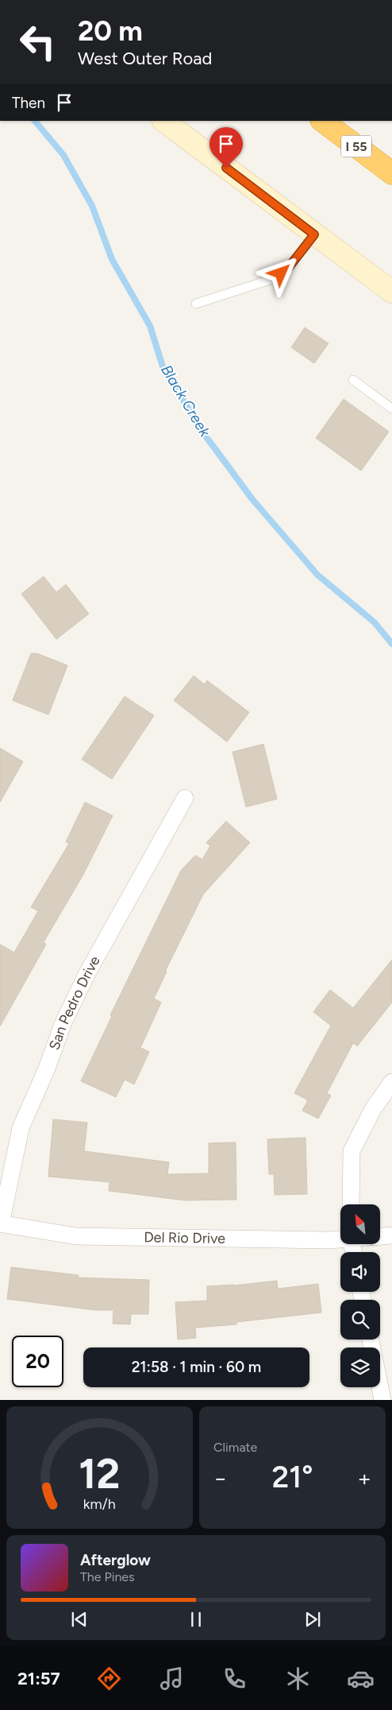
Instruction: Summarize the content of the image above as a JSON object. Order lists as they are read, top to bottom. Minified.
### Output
{"streets":{"highway":["I 55"],"street":["San Pedro Drive","Del Rio Drive"]},"crossings":[["San Pedro Drive","Del Rio Drive"]],"water":["Black Creek"],"north":"top left","page":{"turn":["20 m","West Outer Road"],"then":"Then","limit":"20","trip":"21:58 · 1 min · 60 m","tile":"Climate","heat":["−","21°","+"],"song":["Afterglow","The Pines"],"tabs":"21:57","gauge":["12","km/h"]}}
